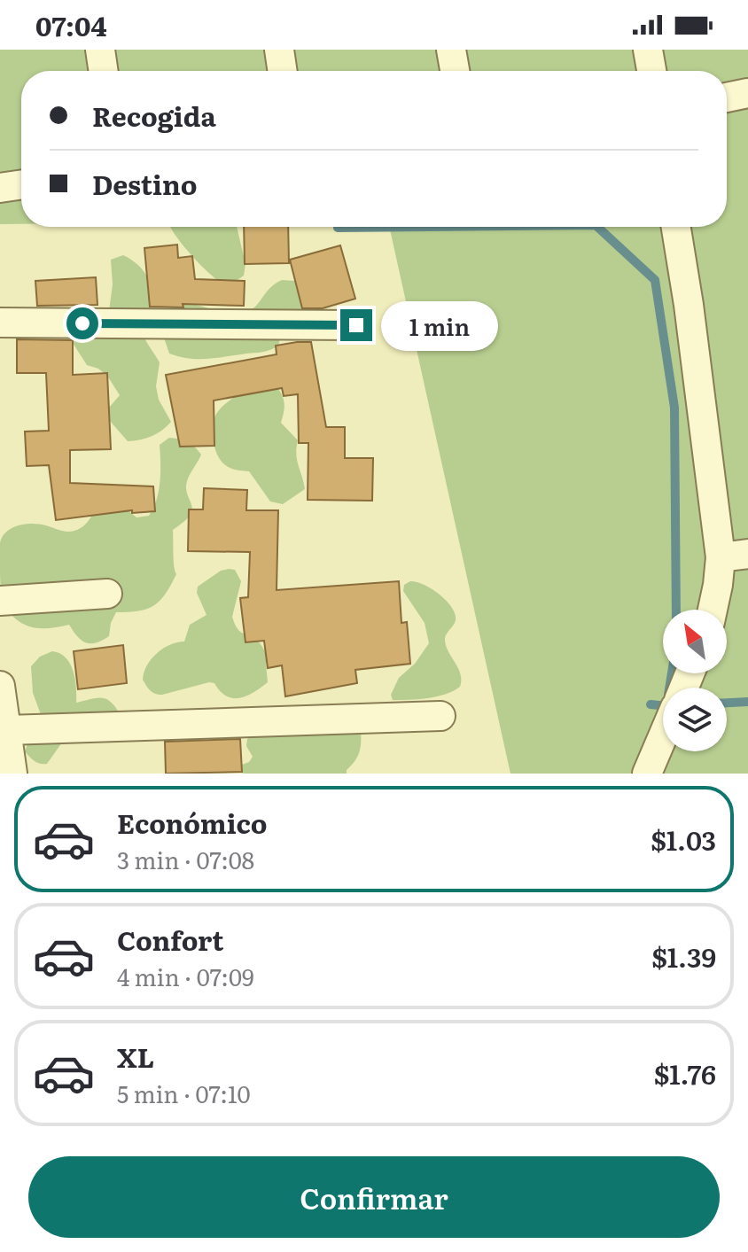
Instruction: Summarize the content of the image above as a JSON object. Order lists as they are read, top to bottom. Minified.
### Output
{"north":"top left","page":{"status":"07:04","banner":["Recogida","Destino"],"bubble":"1 min","list":[{"name":"Económico","note":"3 min · 07:08","value":"$1.03"},{"name":"Confort","note":"4 min · 07:09","value":"$1.39"},{"name":"XL","note":"5 min · 07:10","value":"$1.76"}],"buttons":"Confirmar"}}
